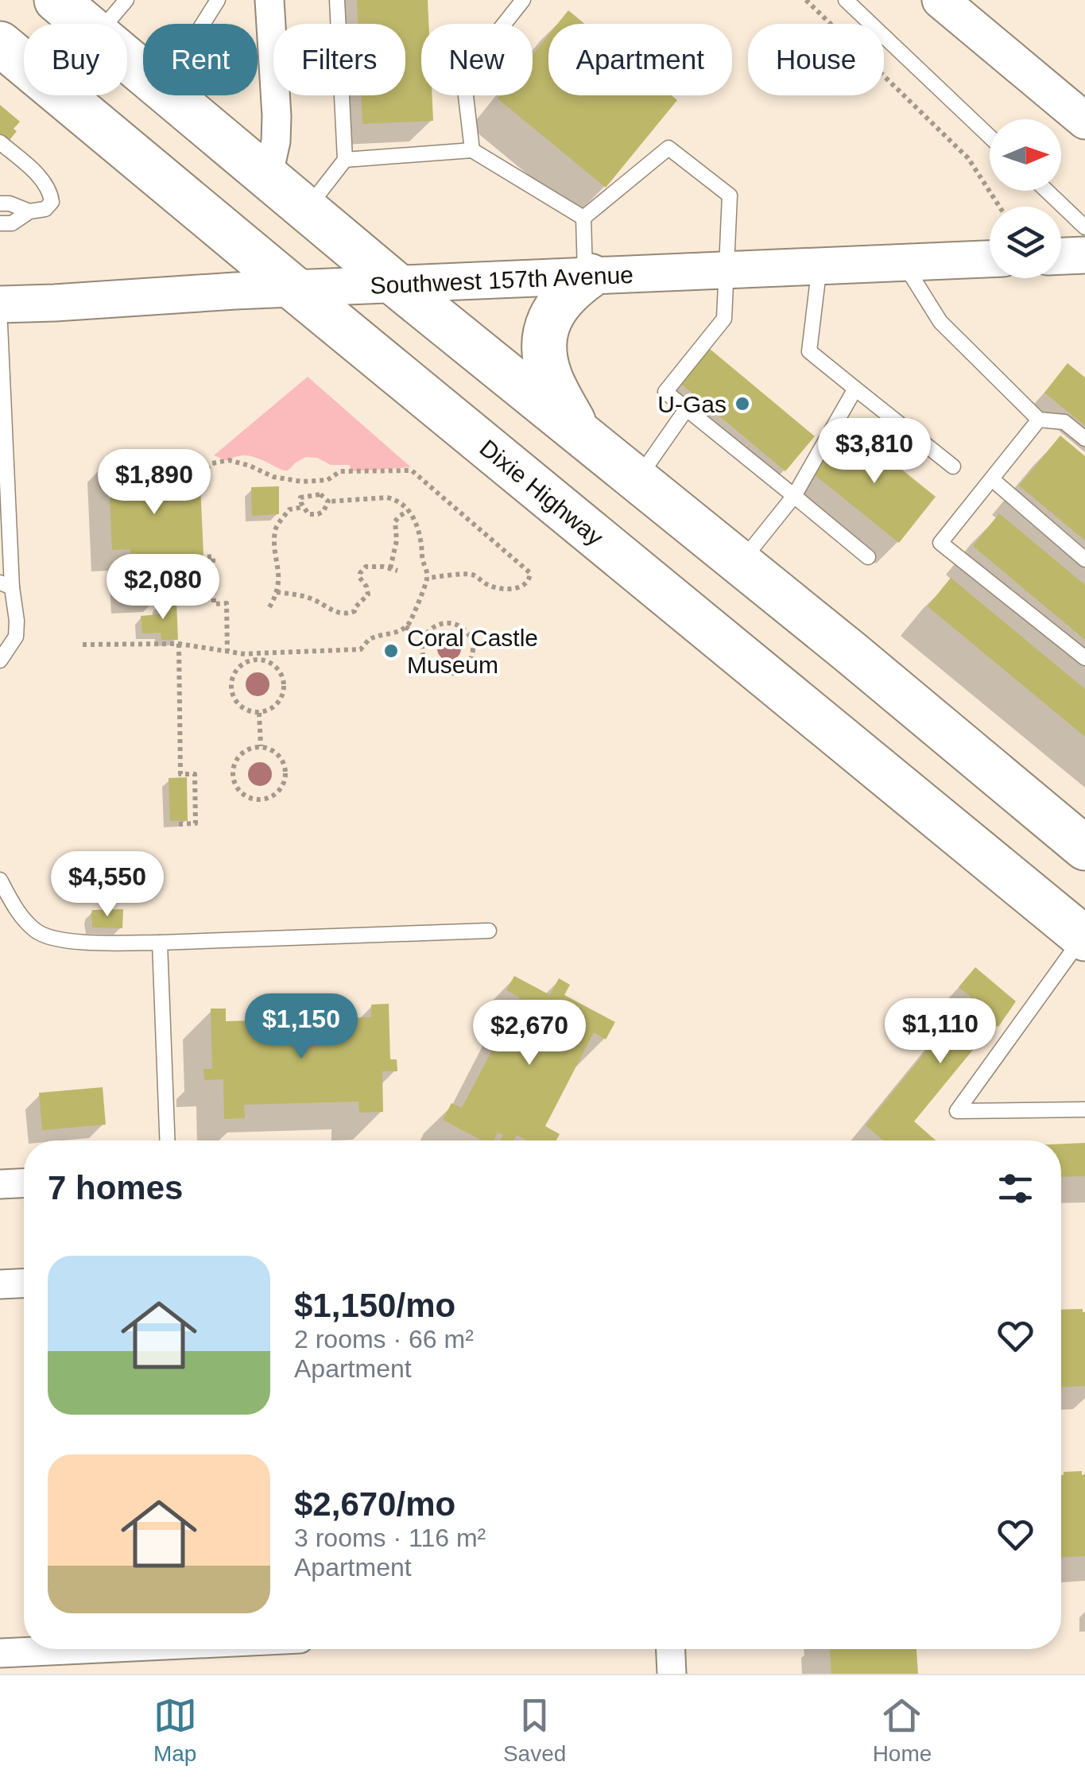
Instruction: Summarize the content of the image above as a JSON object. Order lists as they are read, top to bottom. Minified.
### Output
{"streets":{"highway":["Dixie Highway"],"street":["Southwest 157th Avenue"]},"crossings":[["Southwest 157th Avenue","Dixie Highway"]],"places":["U-Gas","Coral Castle Museum"],"north":"right","page":{"chip":["Buy","Rent","Filters","New","Apartment","House"],"price":["$3,810","$1,890","$2,080","$4,550","$1,150","$1,110","$2,670"],"heading":"7 homes","list":[{"name":"$1,150/mo","note":"2 rooms · 66 m² · Apartment"},{"name":"$2,670/mo","note":"3 rooms · 116 m² · Apartment"}],"tabs":["Map","Saved","Home"]}}
